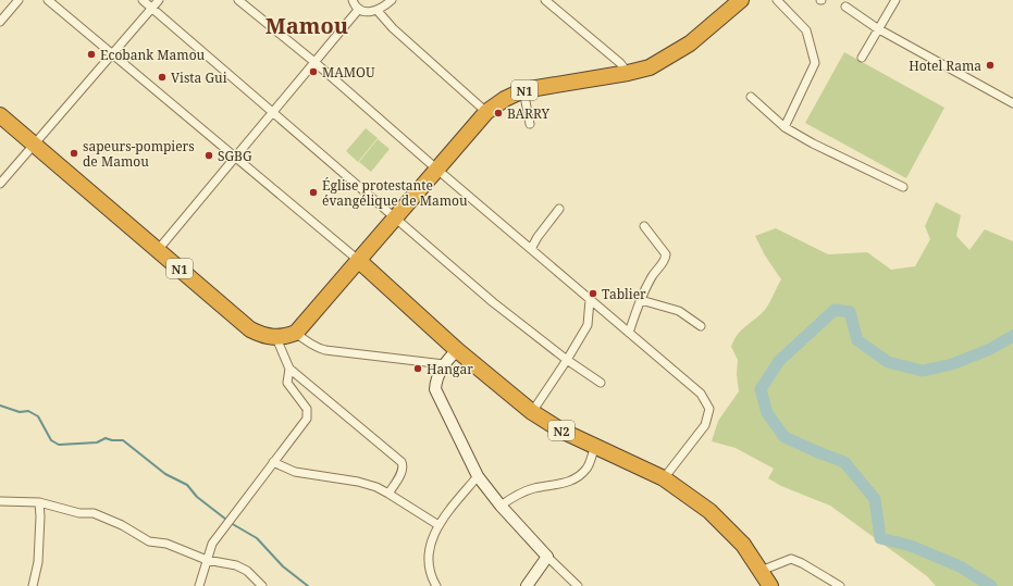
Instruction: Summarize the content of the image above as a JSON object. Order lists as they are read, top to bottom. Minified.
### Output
{"streets":{"highway":["N1","N2"]},"crossings":[["N1","N2"]],"districts":["Mamou"],"places":["Ecobank Mamou","Hotel Rama","MAMOU","Vista Gui","BARRY","sapeurs-pompiers de Mamou","SGBG","Église protestante évangélique de Mamou","Tablier","Hangar"]}
